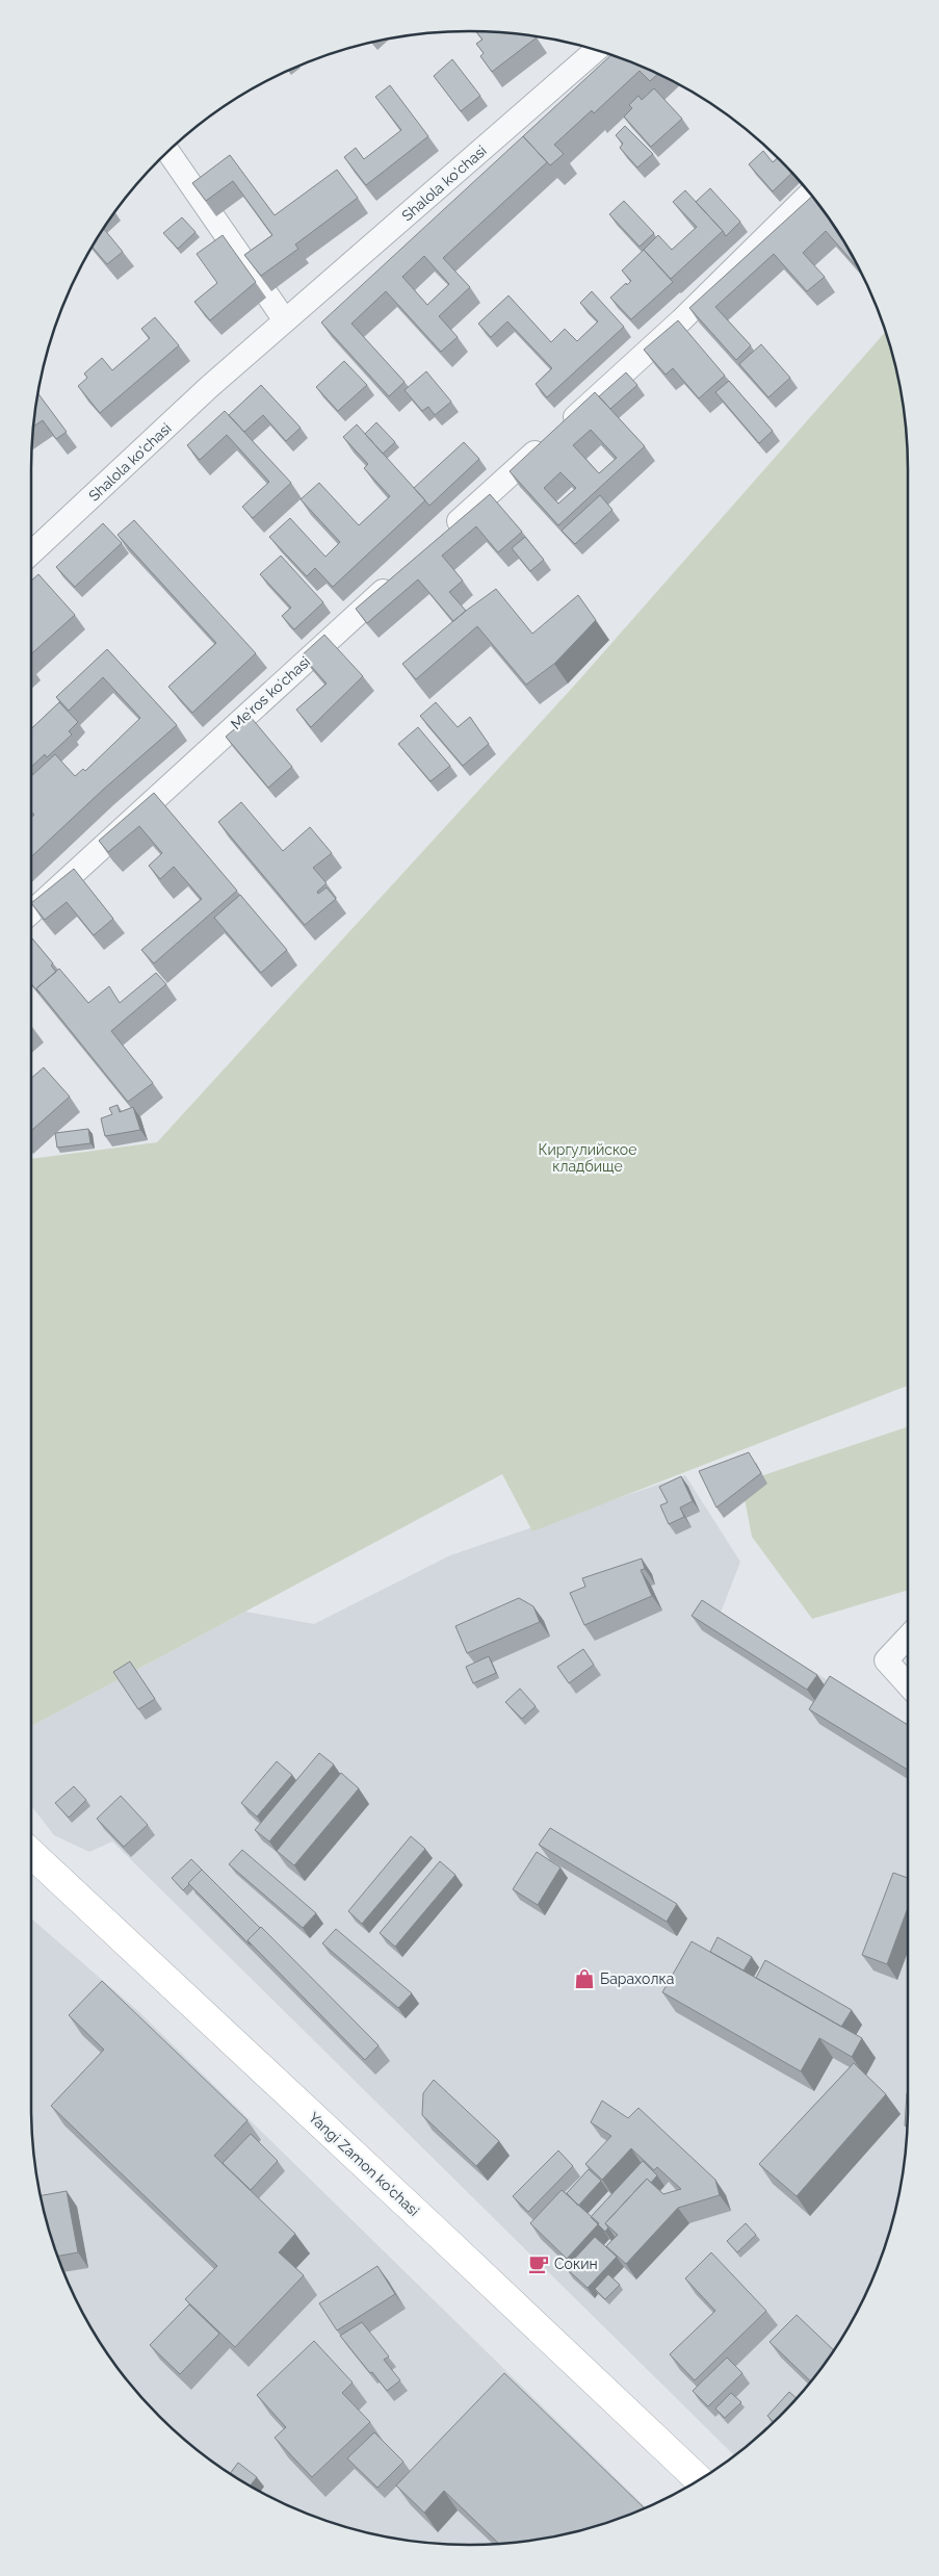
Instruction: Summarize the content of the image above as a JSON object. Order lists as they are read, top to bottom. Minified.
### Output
{"streets":{"street":["Shalola ko'chasi","Meʻros koʻchasi","Yangi Zamon ko'chasi"]},"parks":["Киргулийское кладбище"],"places":{"shop":["Барахолка"],"cafe":["Сокин"]}}
